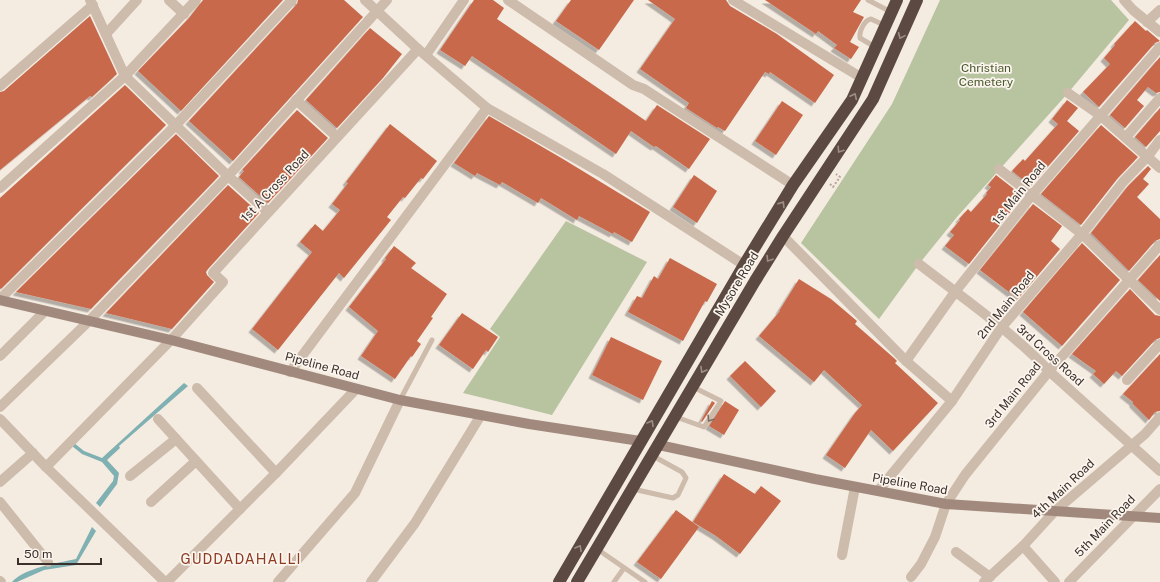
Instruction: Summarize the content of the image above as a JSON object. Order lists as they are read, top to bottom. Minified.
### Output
{"streets":{"highway":["Mysore Road"],"street":["1st A Cross Road","1st Main Road","2nd Main Road","3rd Cross Road","Pipeline Road","3rd Main Road","4th Main Road","5th Main Road"]},"crossings":[["1st A Cross Road","Pipeline Road"],["1st Main Road","3rd Cross Road"],["Mysore Road","Pipeline Road"],["2nd Main Road","3rd Cross Road"],["2nd Main Road","Pipeline Road"],["3rd Cross Road","3rd Main Road"],["3rd Cross Road","4th Main Road"],["Pipeline Road","3rd Main Road"],["Pipeline Road","4th Main Road"],["Pipeline Road","5th Main Road"]],"districts":["GUDDADAHALLI"],"parks":["Christian Cemetery"],"scale_bar":"50 m"}
